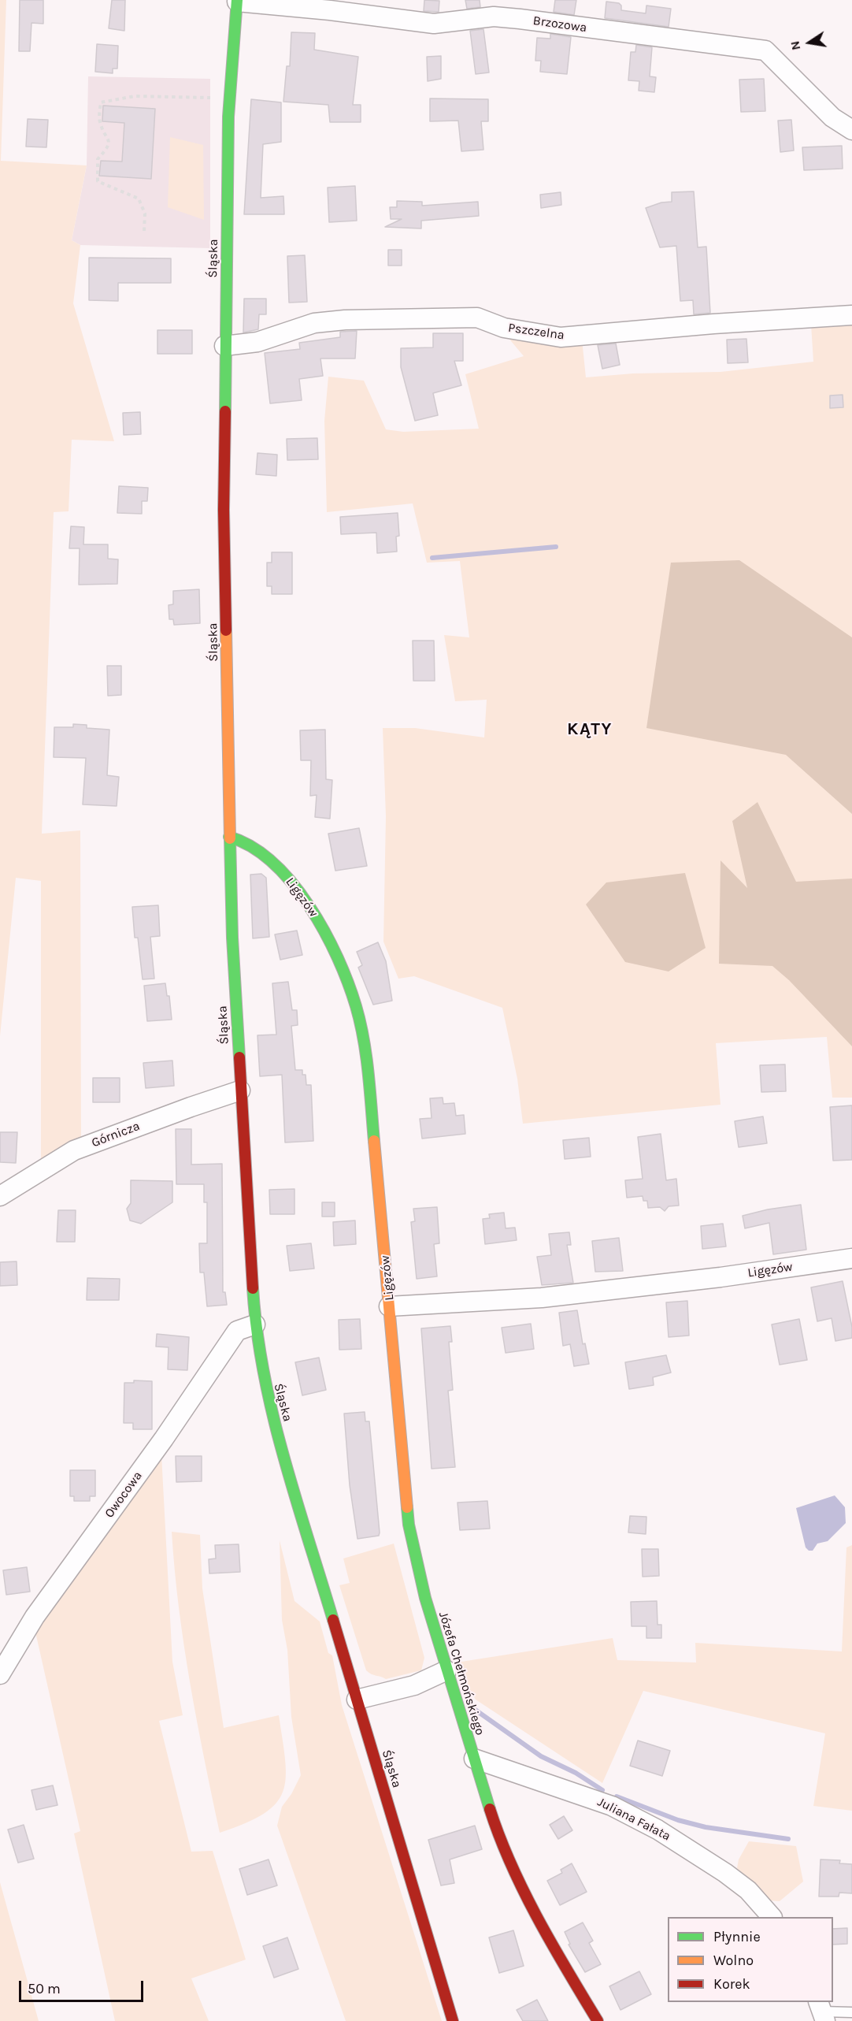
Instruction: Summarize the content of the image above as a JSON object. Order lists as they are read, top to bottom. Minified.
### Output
{"streets":{"main road":["Śląska","Ligęzów","Józefa Chełmońskiego"],"street":["Brzozowa","Pszczelna","Górnicza","Owocowa","Juliana Fałata"]},"crossings":[["Brzozowa","Śląska"],["Śląska","Pszczelna"],["Śląska","Ligęzów"],["Śląska","Górnicza"],["Śląska","Owocowa"],["Ligęzów","Józefa Chełmońskiego"],["Józefa Chełmońskiego","Juliana Fałata"]],"districts":["KĄTY"],"legend":["Płynnie","Wolno","Korek"],"scale_bar":"50 m","north":"left"}
